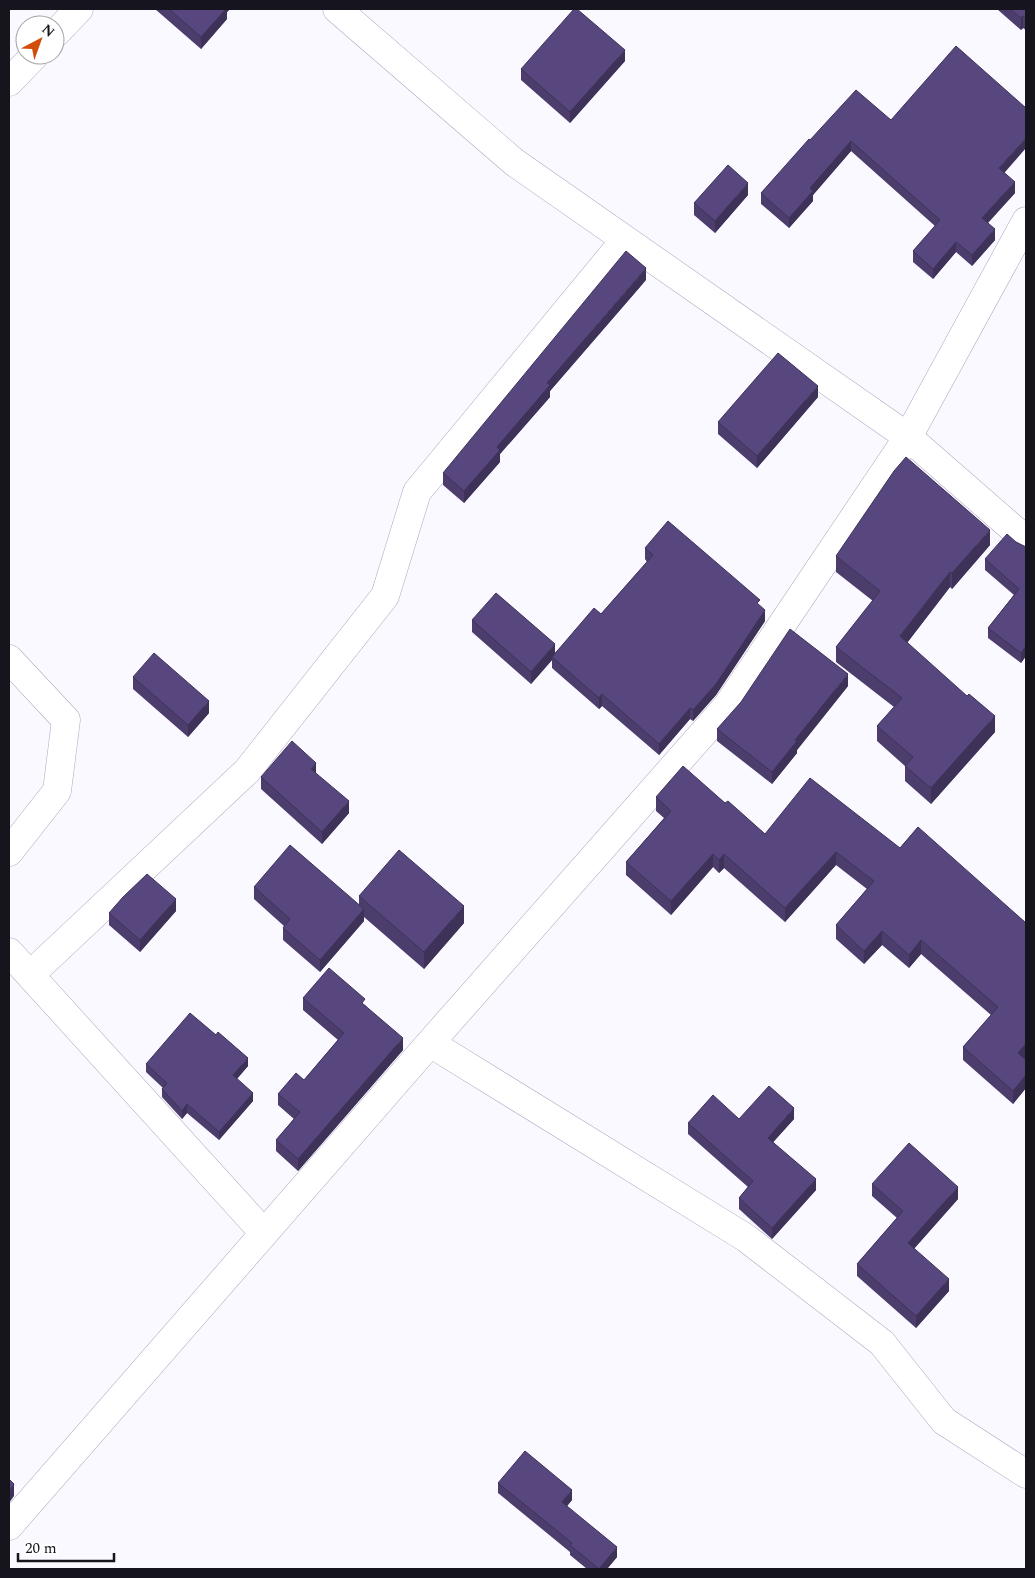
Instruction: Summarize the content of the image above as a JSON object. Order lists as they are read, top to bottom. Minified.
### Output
{"scale_bar":"20 m","north":"top right"}
